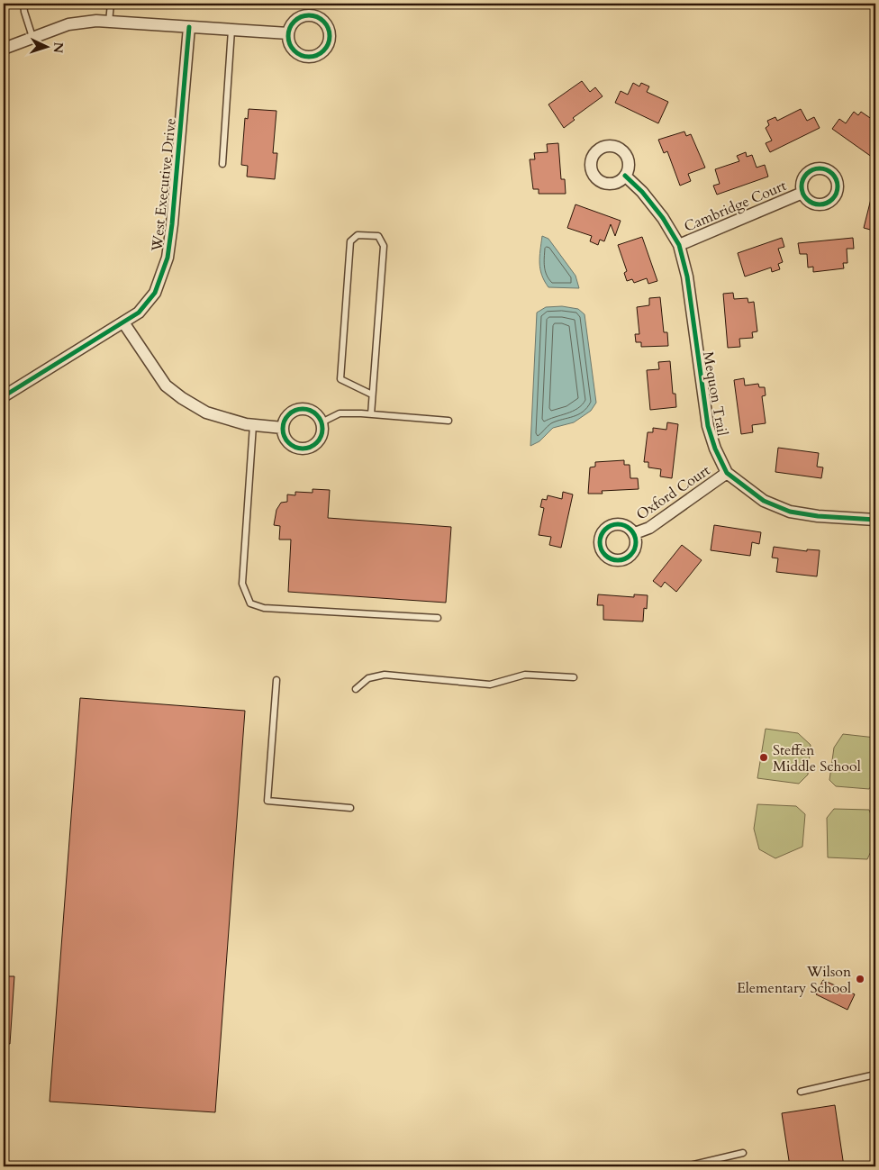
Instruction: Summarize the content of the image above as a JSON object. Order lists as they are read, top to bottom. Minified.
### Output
{"streets":{"street":["West Executive Drive","Cambridge Court","Mequon Trail","Oxford Court"]},"crossings":[["Cambridge Court","Mequon Trail"],["Mequon Trail","Oxford Court"]],"places":["Steffen Middle School","Wilson Elementary School"],"north":"right"}
